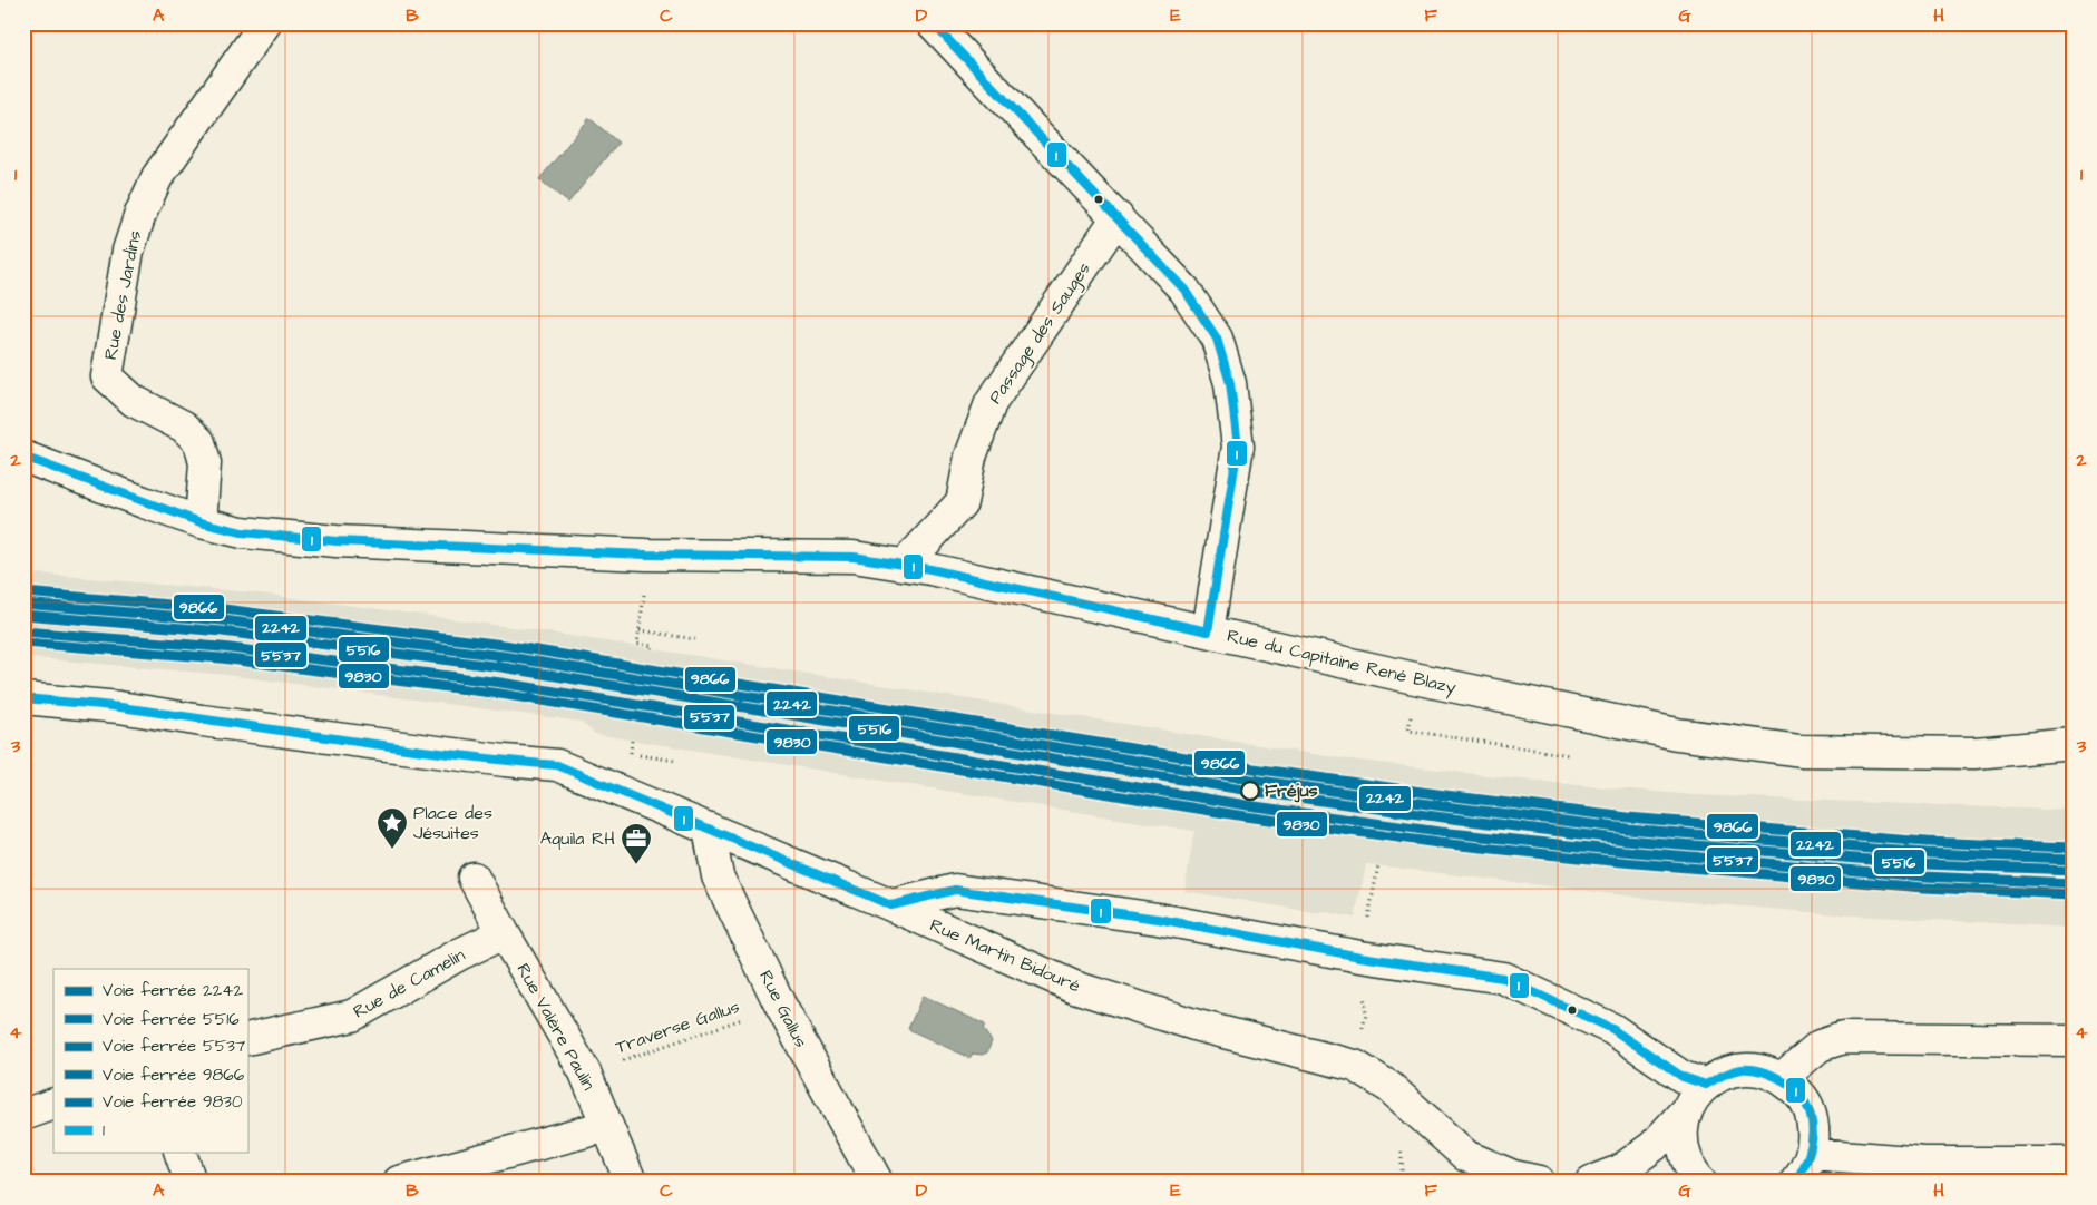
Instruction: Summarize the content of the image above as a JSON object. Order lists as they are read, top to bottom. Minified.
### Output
{"streets":{"street":["Rue des Jardins","Passage des Sauges","Rue du Capitaine René Blazy","Rue Martin Bidouré","Rue de Camelin","Rue Gallus","Rue Valère Paulin"],"path":["Traverse Gallus"]},"crossings":[["Rue des Jardins","Rue du Capitaine René Blazy"],["Passage des Sauges","Rue du Capitaine René Blazy"],["Rue Martin Bidouré","Rue Gallus"],["Rue de Camelin","Rue Valère Paulin"],["Rue Gallus","Traverse Gallus"],["Rue Valère Paulin","Traverse Gallus"]],"places":{"other":["Fréjus"],"place":["Place des Jésuites"],"office":["Aquila RH"]},"lines":["transit line 1","rail line 9866","rail line 2242","rail line 5516","rail line 5537","rail line 9830"],"legend":["Voie ferrée 2242","Voie ferrée 5516","Voie ferrée 5537","Voie ferrée 9866","Voie ferrée 9830","1"],"grid":{"columns":["A","B","C","D","E","F","G","H"],"rows":["1","2","3","4"]}}
